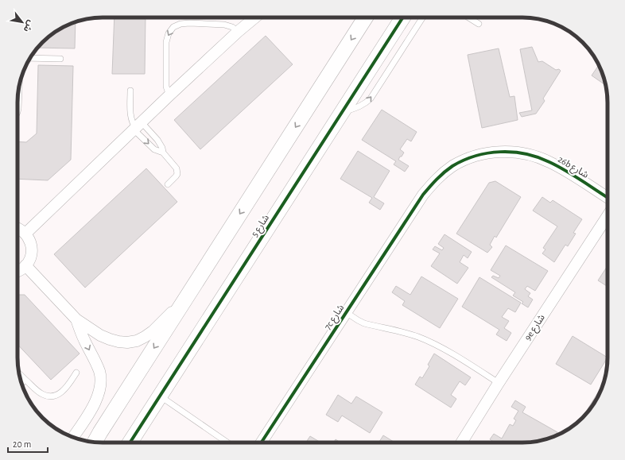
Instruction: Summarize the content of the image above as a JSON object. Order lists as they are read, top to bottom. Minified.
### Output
{"streets":{"street":["26b شارع","شارع 5","7c شارع","9e شارع"]},"crossings":[["26b شارع","7c شارع"]],"scale_bar":"20 m","north":"bottom right"}
